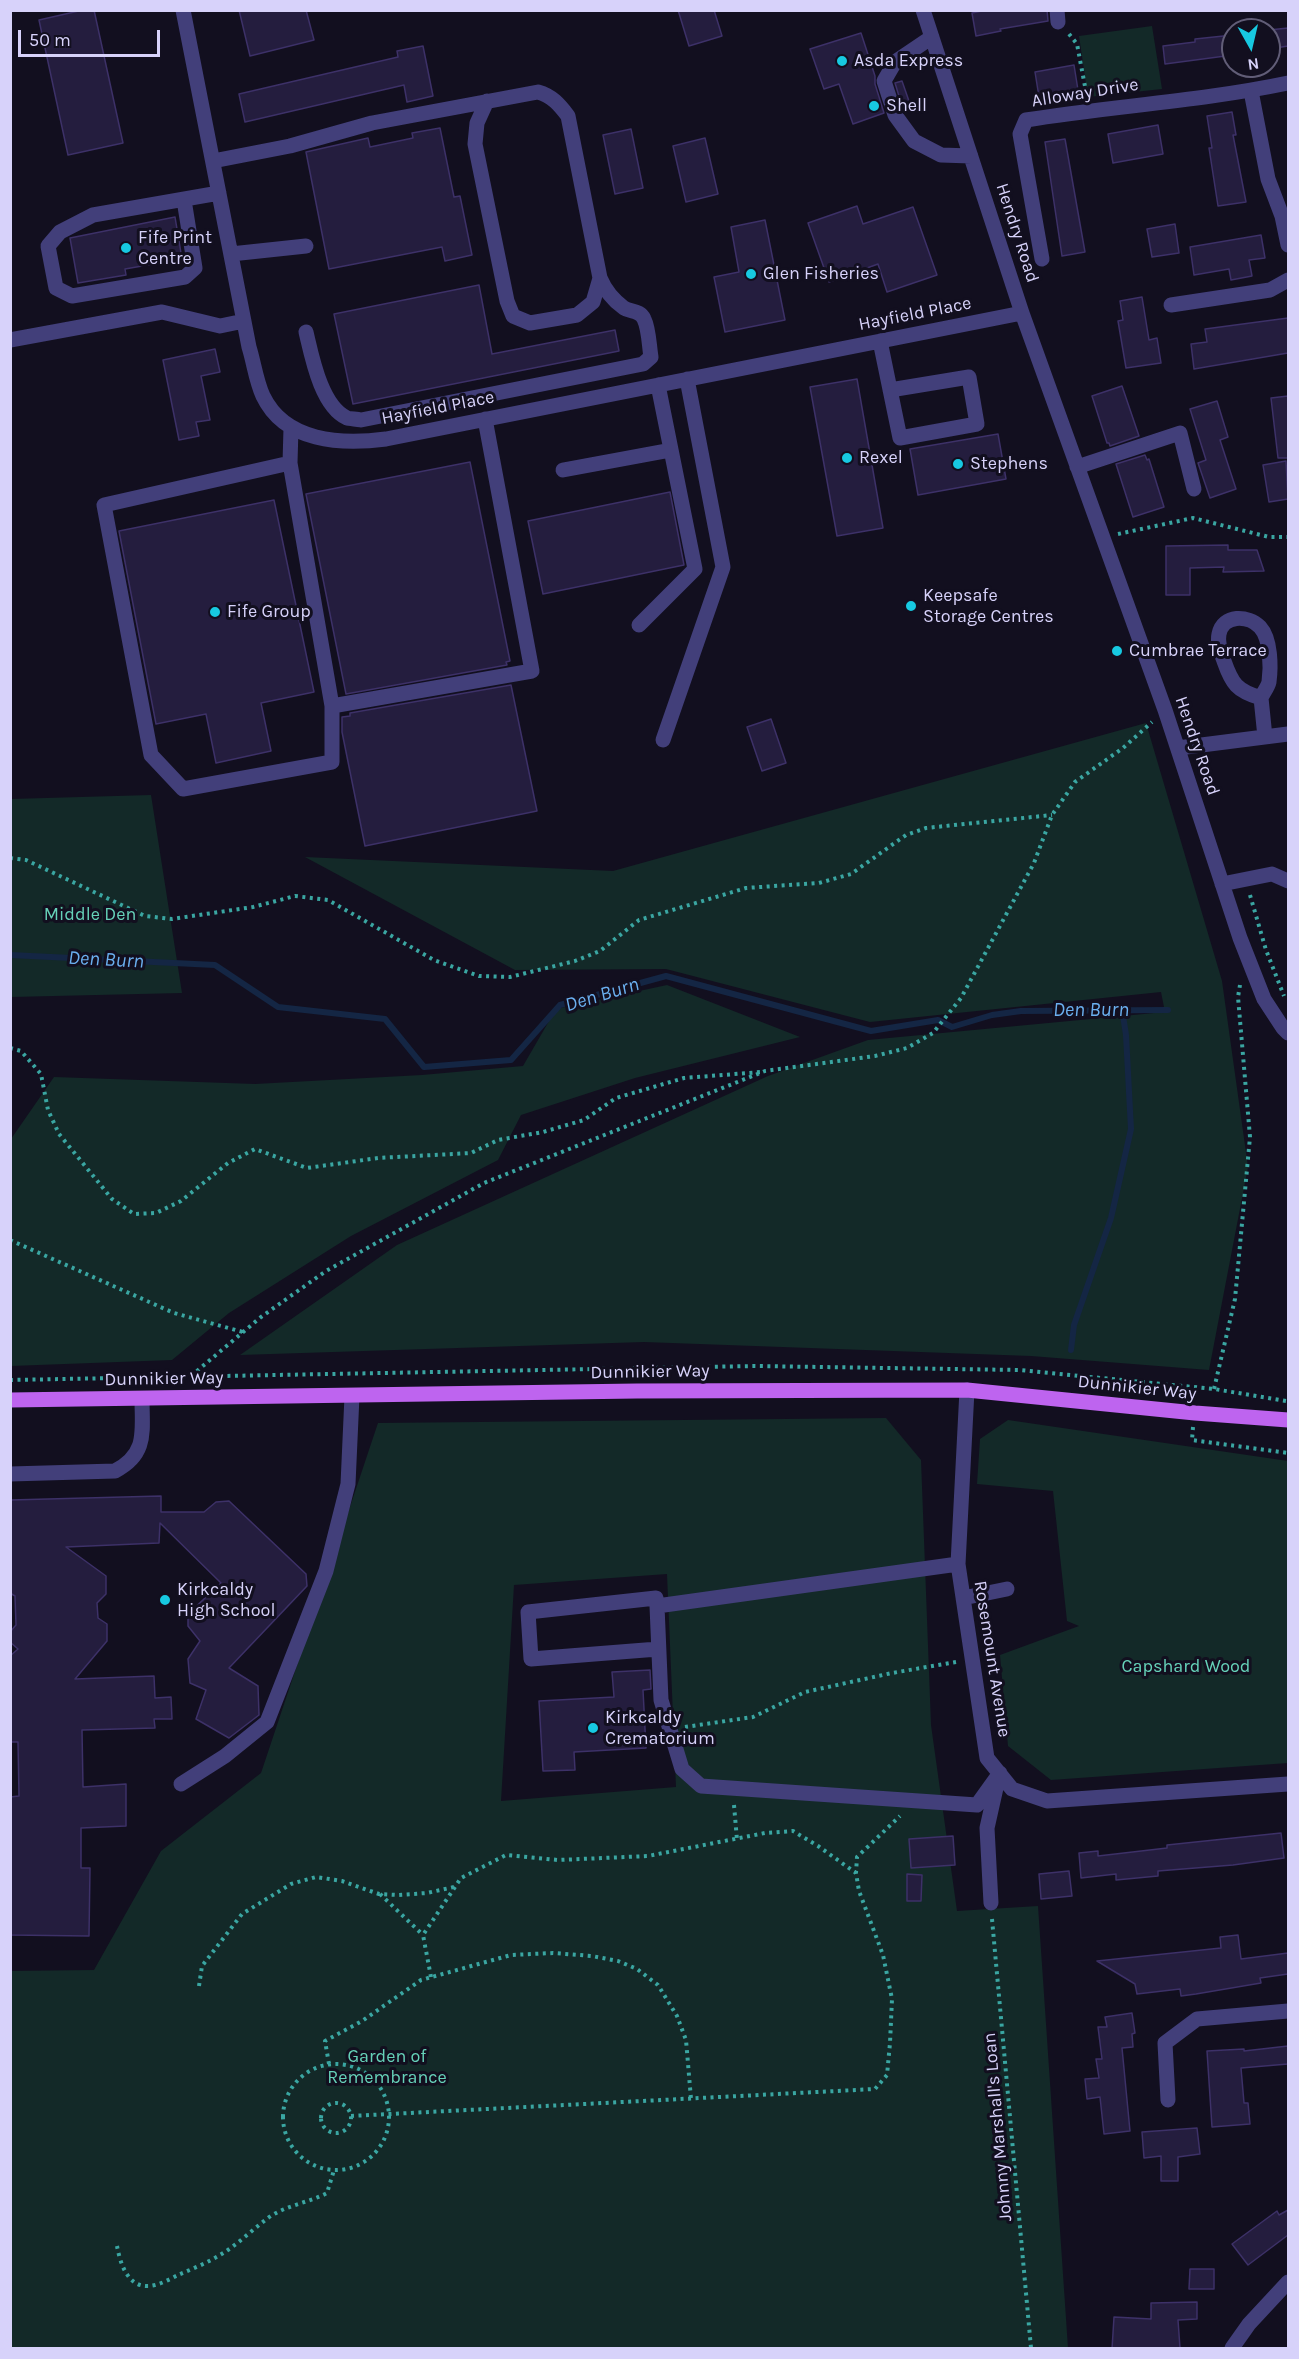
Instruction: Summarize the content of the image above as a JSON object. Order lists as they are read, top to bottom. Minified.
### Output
{"streets":{"main road":["Dunnikier Way"],"street":["Alloway Drive","Hendry Road","Hayfield Place","Rosemount Avenue"],"path":["Johnny Marshall's Loan"]},"crossings":[["Hendry Road","Hayfield Place"],["Dunnikier Way","Rosemount Avenue"]],"water":["Den Burn"],"parks":["Middle Den","Capshard Wood","Garden of Remembrance"],"places":["Asda Express","Shell","Fife Print Centre","Glen Fisheries","Rexel","Stephens","Keepsafe Storage Centres","Fife Group","Cumbrae Terrace","Kirkcaldy High School","Kirkcaldy Crematorium"],"scale_bar":"50 m","north":"bottom"}
